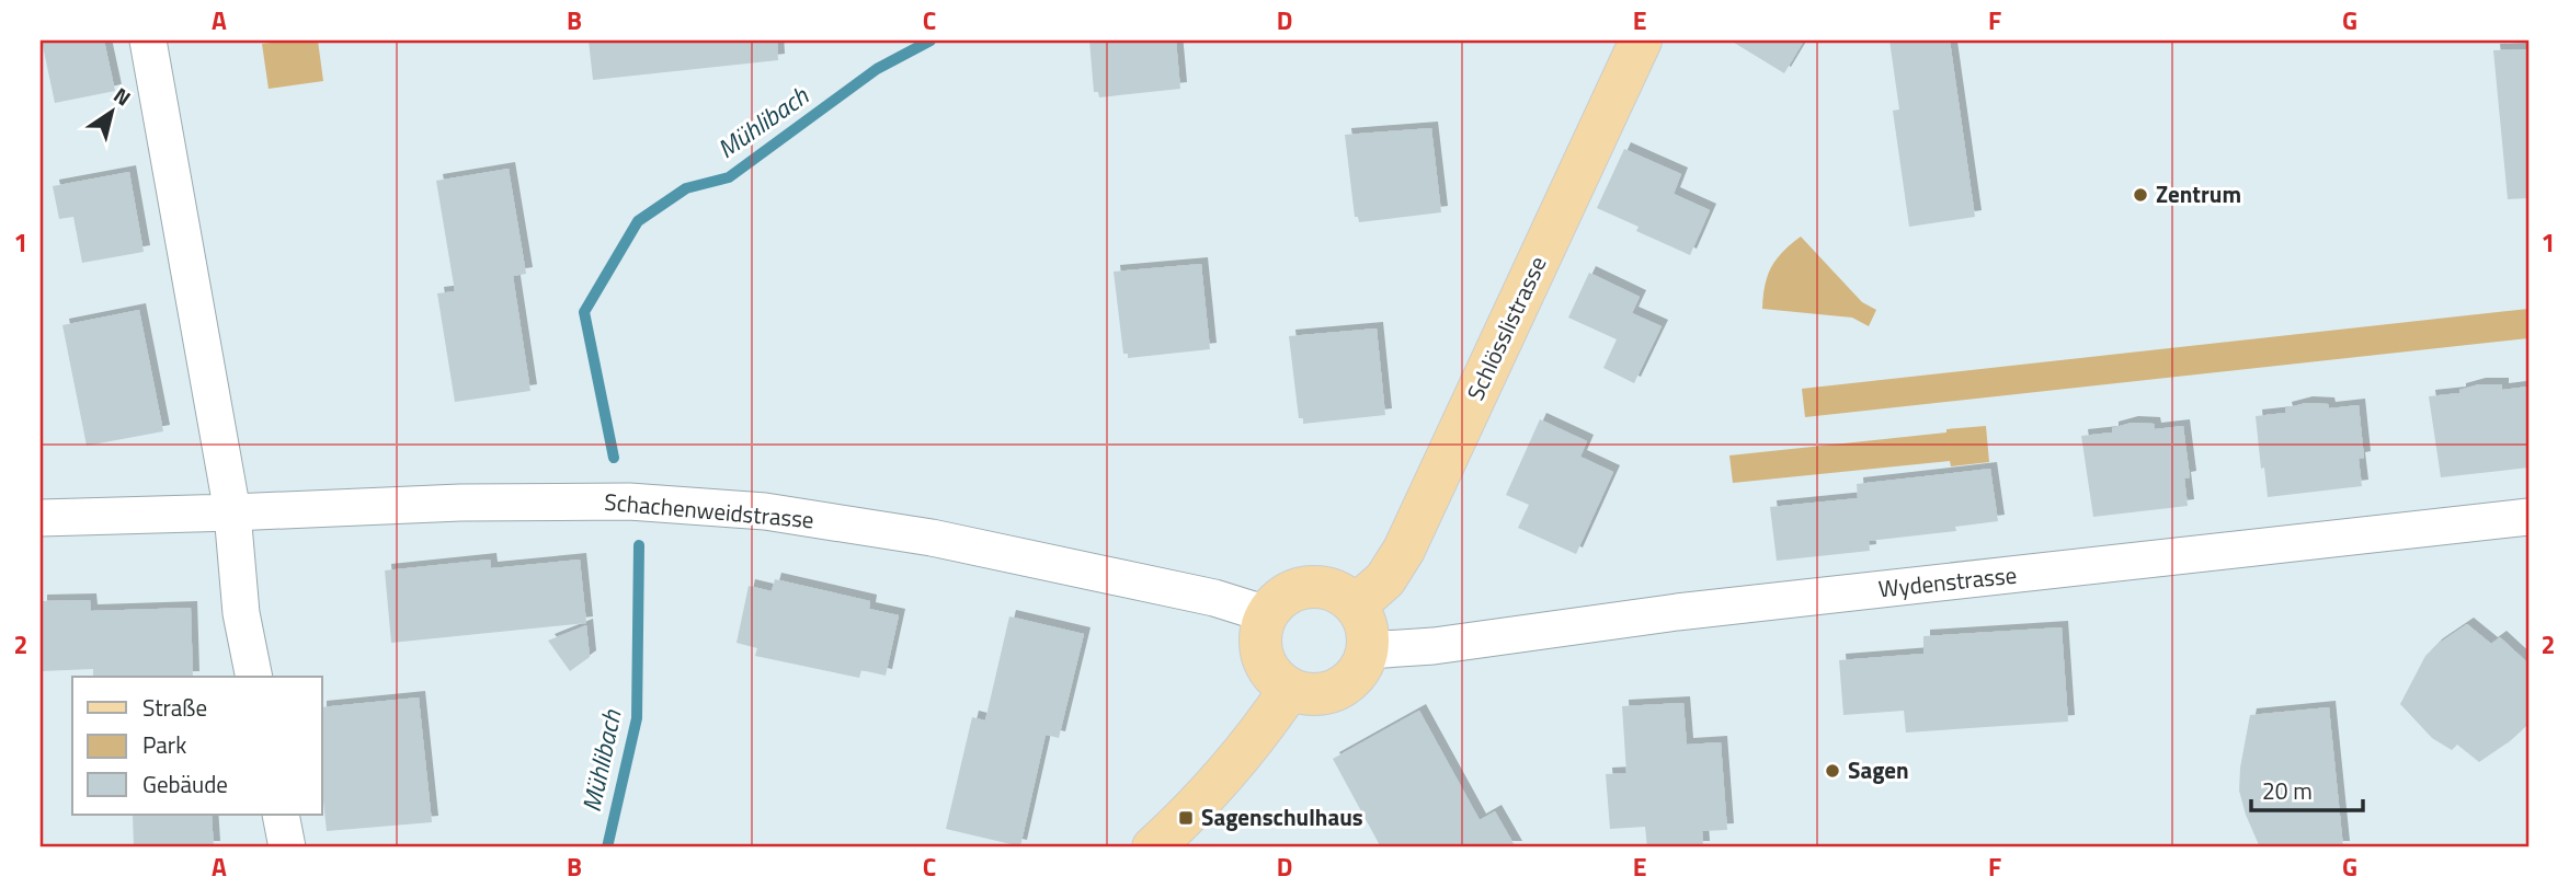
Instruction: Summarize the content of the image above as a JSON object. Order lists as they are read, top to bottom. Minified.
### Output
{"streets":{"main road":["Schlösslistrasse"],"street":["Schachenweidstrasse","Wydenstrasse"]},"crossings":[["Schlösslistrasse","Schachenweidstrasse"],["Schlösslistrasse","Wydenstrasse"],["Schachenweidstrasse","Wydenstrasse"]],"water":["Mühlibach"],"places":{"other":["Zentrum","Sagen"],"transit":["Sagenschulhaus"]},"legend":["Straße","Park","Gebäude"],"scale_bar":"20 m","north":"top right","grid":{"columns":["A","B","C","D","E","F","G"],"rows":["1","2"]}}
